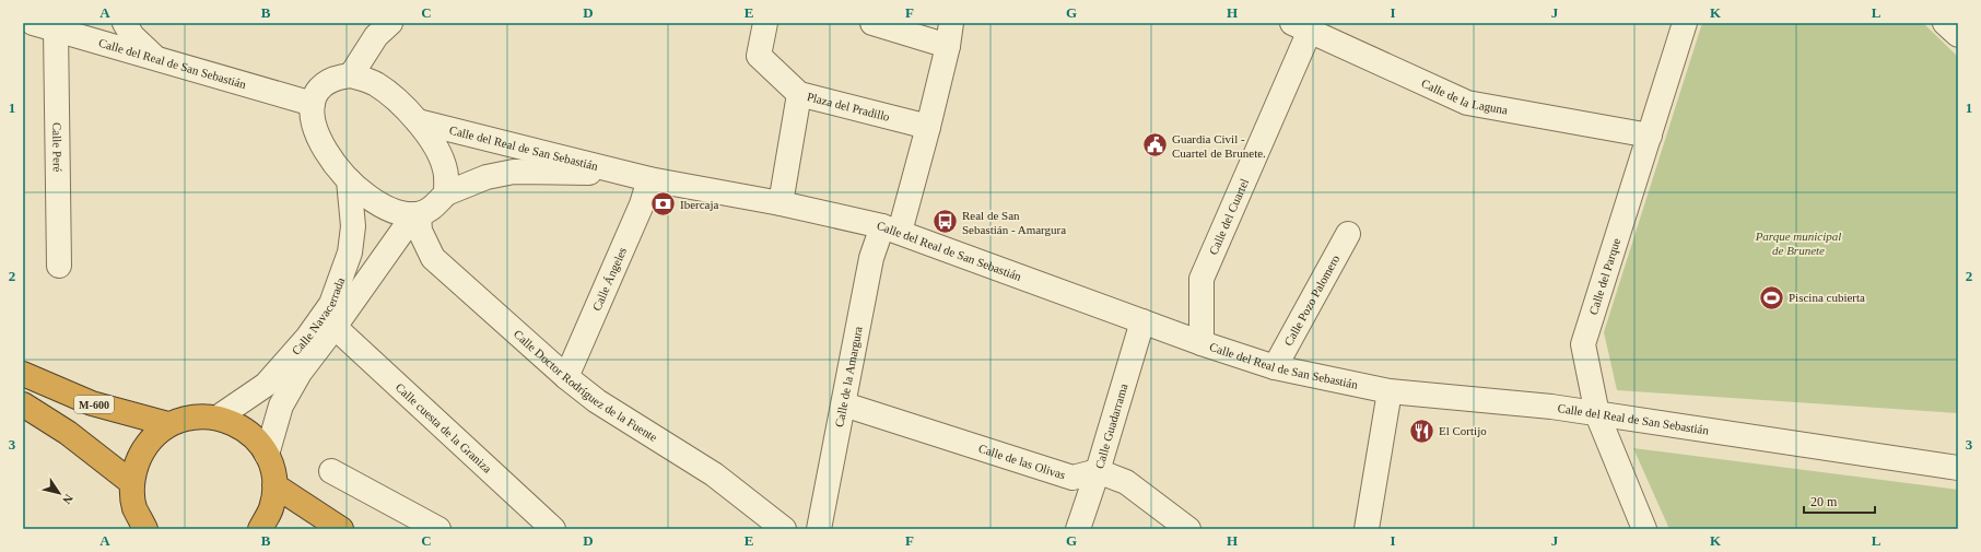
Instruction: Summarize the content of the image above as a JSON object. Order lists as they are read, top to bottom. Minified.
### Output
{"streets":{"highway":["M-600"],"street":["Calle del Real de San Sebastián","Calle de la Laguna","Plaza del Pradillo","Calle Peré","Calle del Cuartel","Calle del Parque","Calle Ángeles","Calle Pozo Palomero","Calle Navacerrada","Calle de la Amargura","Calle Doctor Rodríguez de la Fuente","Calle Guadarrama","Calle cuesta de la Graniza","Calle de las Olivas"]},"crossings":[["Calle del Real de San Sebastián","Plaza del Pradillo"],["Calle del Real de San Sebastián","Calle Peré"],["Calle del Real de San Sebastián","Calle del Cuartel"],["Calle del Real de San Sebastián","Calle del Parque"],["Calle del Real de San Sebastián","Calle Ángeles"],["Calle del Real de San Sebastián","Calle Pozo Palomero"],["Calle del Real de San Sebastián","Calle Navacerrada"],["Calle del Real de San Sebastián","Calle de la Amargura"],["Calle del Real de San Sebastián","Calle Doctor Rodríguez de la Fuente"],["Calle del Real de San Sebastián","Calle Guadarrama"],["Calle de la Laguna","Calle del Cuartel"],["Calle de la Laguna","Calle del Parque"],["Plaza del Pradillo","Calle de la Amargura"],["Calle Ángeles","Calle Doctor Rodríguez de la Fuente"],["Calle Navacerrada","Calle Doctor Rodríguez de la Fuente"],["Calle Navacerrada","Calle cuesta de la Graniza"],["Calle de la Amargura","Calle de las Olivas"],["Calle Guadarrama","Calle de las Olivas"]],"parks":["Parque municipal de Brunete"],"places":{"public building":["Guardia Civil - Cuartel de Brunete."],"bank":["Ibercaja"],"bus stop":["Real de San Sebastián - Amargura"],"sports":["Piscina cubierta"],"restaurant":["El Cortijo"]},"scale_bar":"20 m","north":"bottom right","grid":{"columns":["A","B","C","D","E","F","G","H","I","J","K","L"],"rows":["1","2","3"]}}
